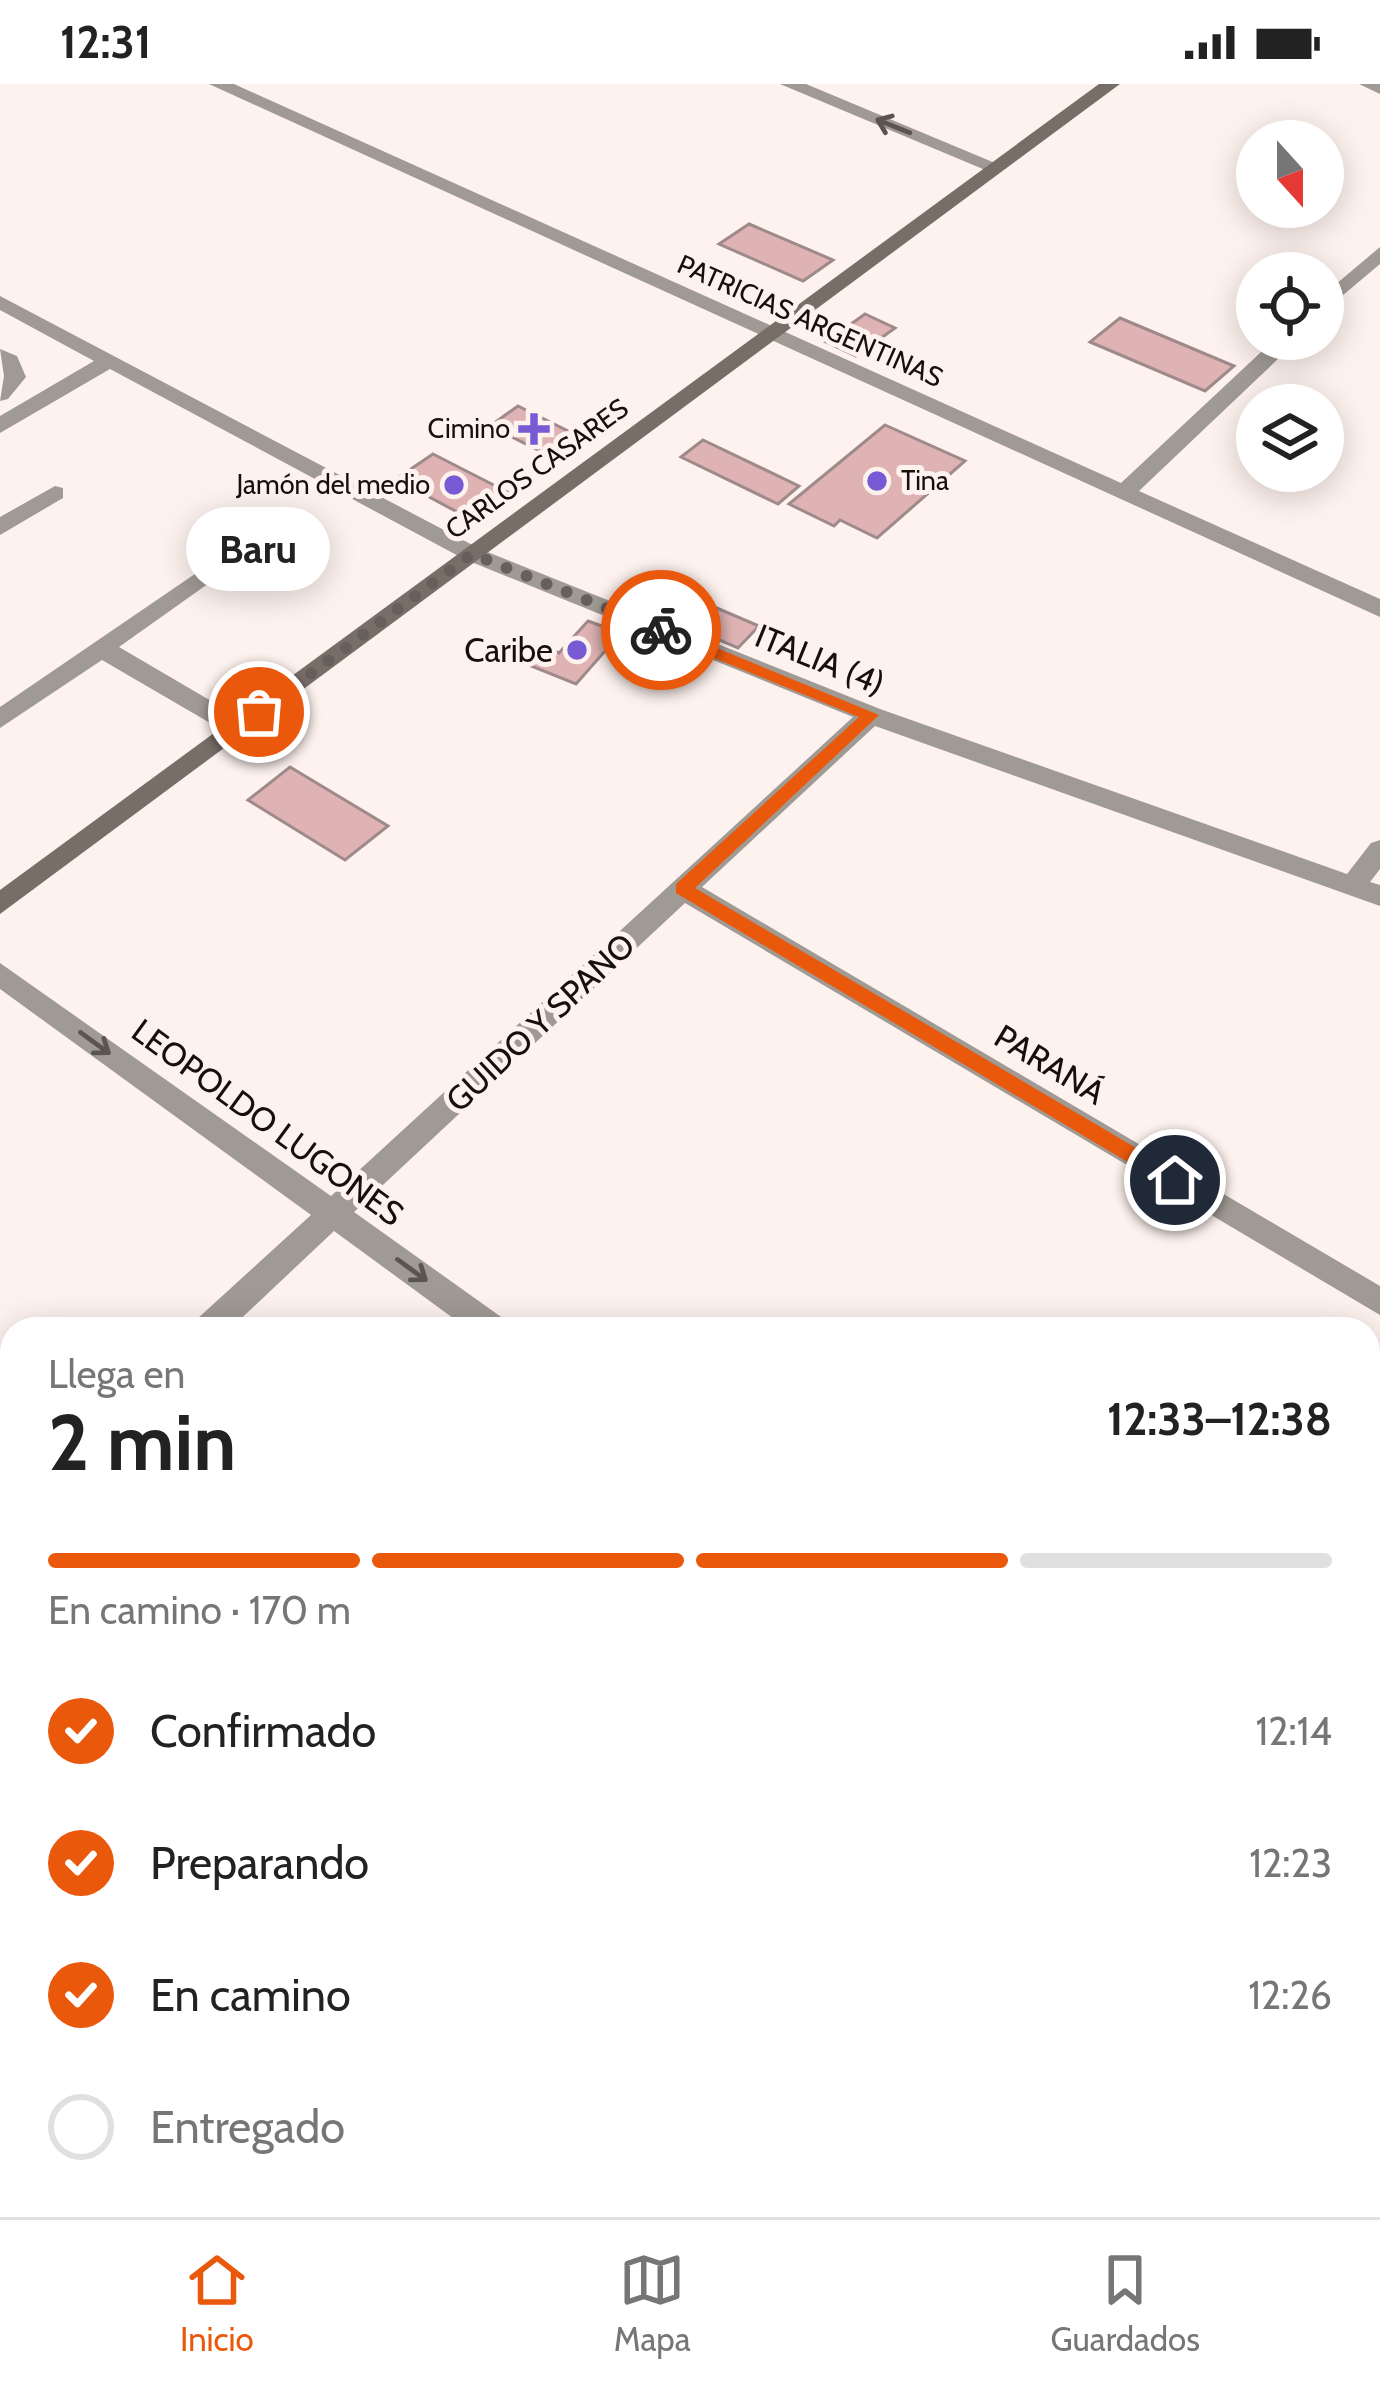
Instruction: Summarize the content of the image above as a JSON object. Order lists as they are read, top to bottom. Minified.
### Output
{"streets":{"street":["PATRICIAS ARGENTINAS","CARLOS CASARES","ITALIA (4)","GUIDO Y SPANO","PARANÁ","LEOPOLDO LUGONES"]},"crossings":[["PATRICIAS ARGENTINAS","CARLOS CASARES"],["CARLOS CASARES","ITALIA (4)"],["ITALIA (4)","GUIDO Y SPANO"],["GUIDO Y SPANO","PARANÁ"],["GUIDO Y SPANO","LEOPOLDO LUGONES"]],"one_way":["LEOPOLDO LUGONES"],"places":{"health":["Cimino"],"other":["Tina","Jamón del medio","Caribe","Baru"]},"north":"bottom","page":{"status":"12:31","bubble":"Baru","heading":["2 min","Llega en","12:33–12:38"],"bar":"En camino · 170 m","list":[["Confirmado","12:14"],["Preparando","12:23"],["En camino","12:26"],"Entregado"],"tabs":["Inicio","Mapa","Guardados"]}}
